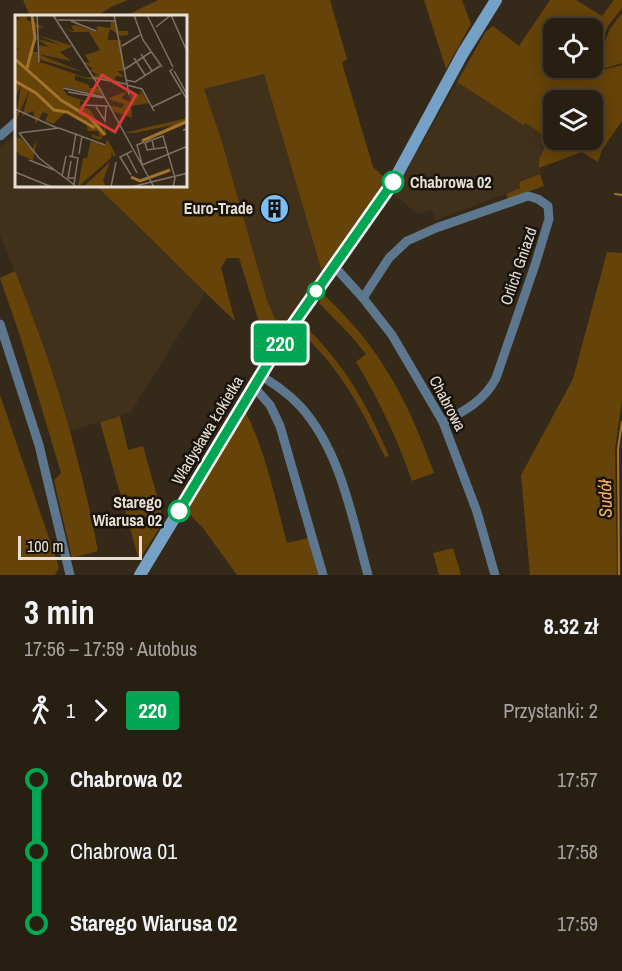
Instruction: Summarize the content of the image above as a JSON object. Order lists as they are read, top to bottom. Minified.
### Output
{"streets":{"street":["Orlich Gniazd","Chabrowa","Władysława Łokietka"]},"crossings":[["Orlich Gniazd","Chabrowa"],["Chabrowa","Władysława Łokietka"]],"water":["Sudół"],"places":{"other":["Chabrowa 02","Starego Wiarusa 02"],"building":["Euro-Trade"]},"lines":["bus line 220"],"scale_bar":"100 m","page":{"on_map":"220","scale":"100 m","heading":["3 min","17:56 – 17:59 · Autobus","8.32 zł"],"legs":["1","220","Przystanki: 2"],"list":[{"name":"Chabrowa 02","value":"17:57"},{"name":"Chabrowa 01","value":"17:58"},{"name":"Starego Wiarusa 02","value":"17:59"}]}}
